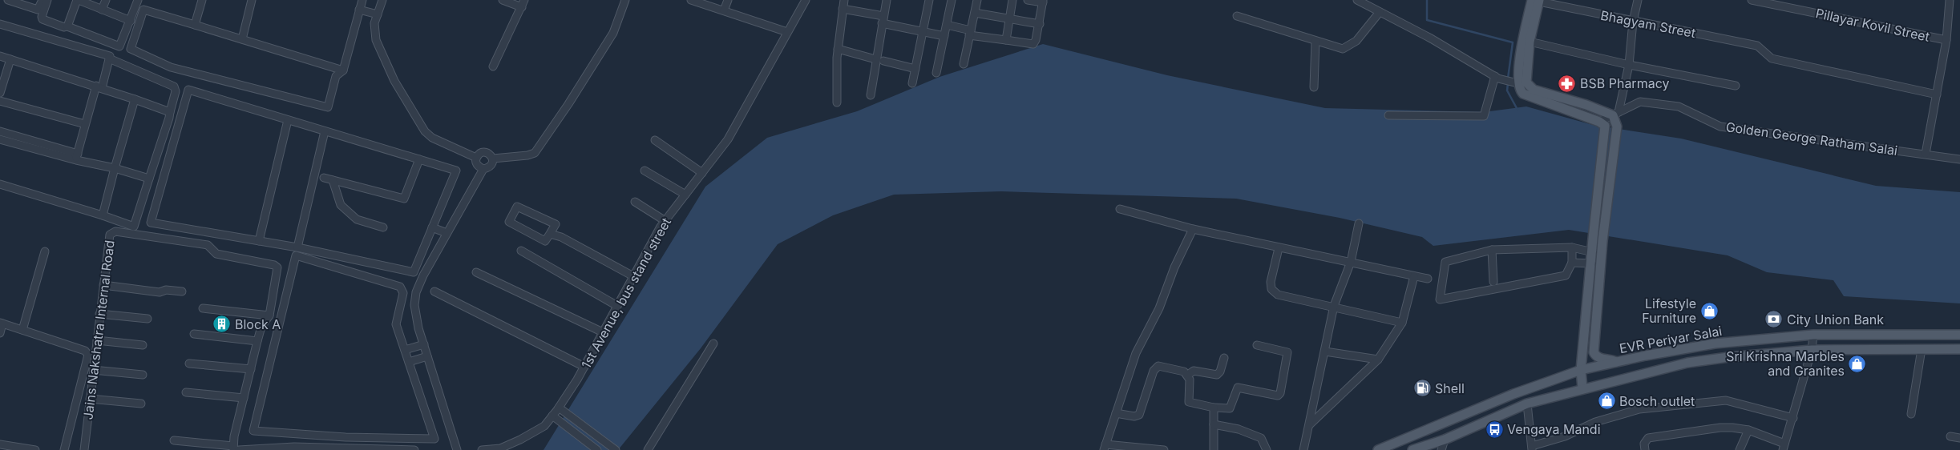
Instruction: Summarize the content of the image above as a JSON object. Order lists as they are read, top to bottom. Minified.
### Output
{"streets":{"main road":["EVR Periyar Salai"],"street":["Bhagyam Street","Pillayar Kovil Street","Golden George Ratham Salai","1st Avenue, bus stand street","Jains Nakshatra Internal Road"]},"places":{"pharmacy":["BSB Pharmacy"],"shop":["Lifestyle Furniture","Sri Krishna Marbles and Granites","Bosch outlet"],"bank":["City Union Bank"],"building":["Block A"],"fuel station":["Shell"],"bus stop":["Vengaya Mandi"]}}
